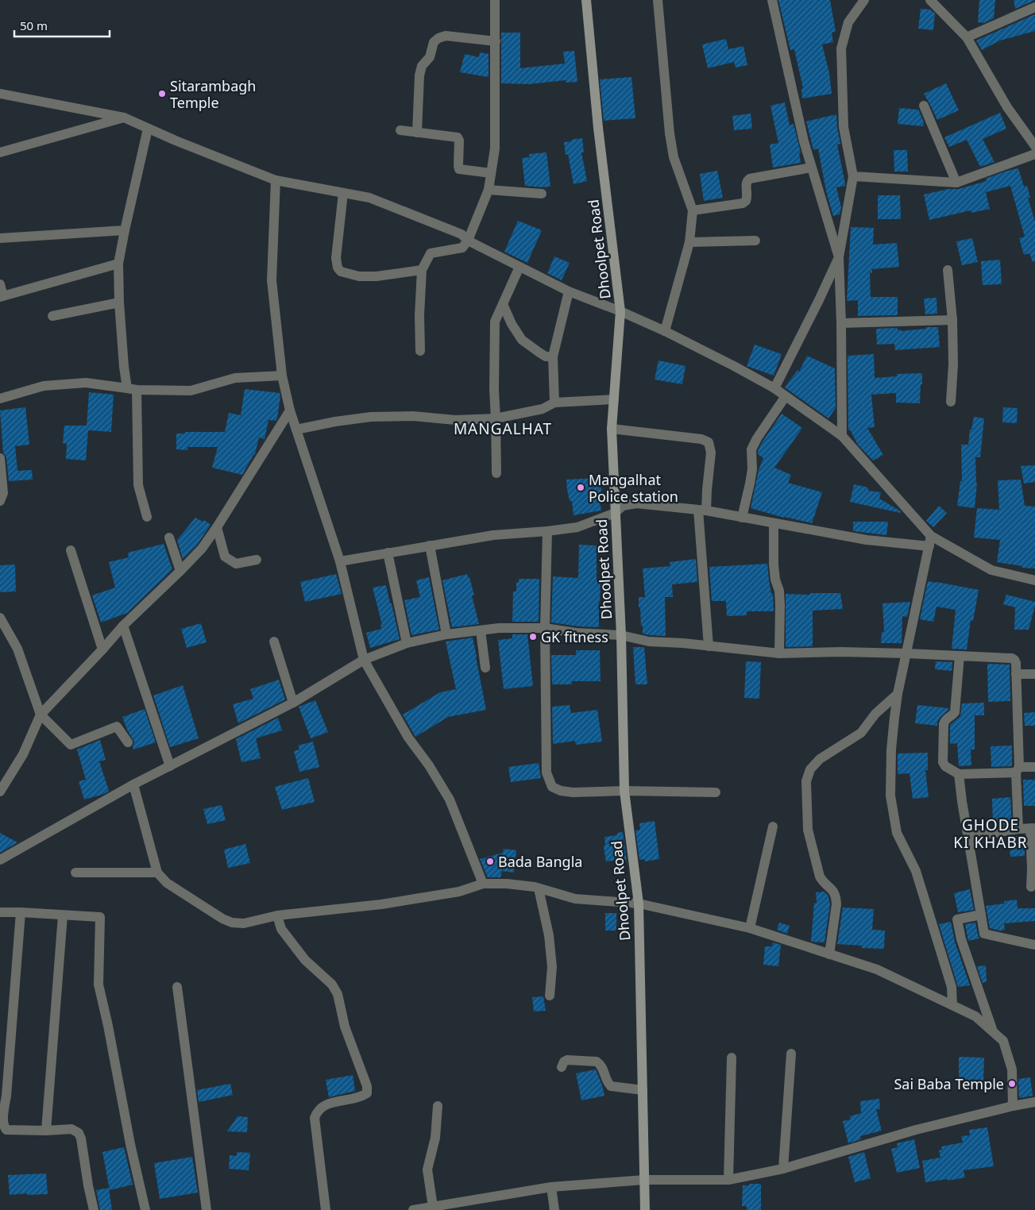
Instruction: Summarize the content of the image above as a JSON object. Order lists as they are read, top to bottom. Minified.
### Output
{"streets":{"main road":["Dhoolpet Road"]},"districts":["MANGALHAT","GHODE KI KHABR"],"places":["Sitarambagh Temple","Mangalhat Police station","GK fitness","Bada Bangla","Sai Baba Temple"],"scale_bar":"50 m"}
